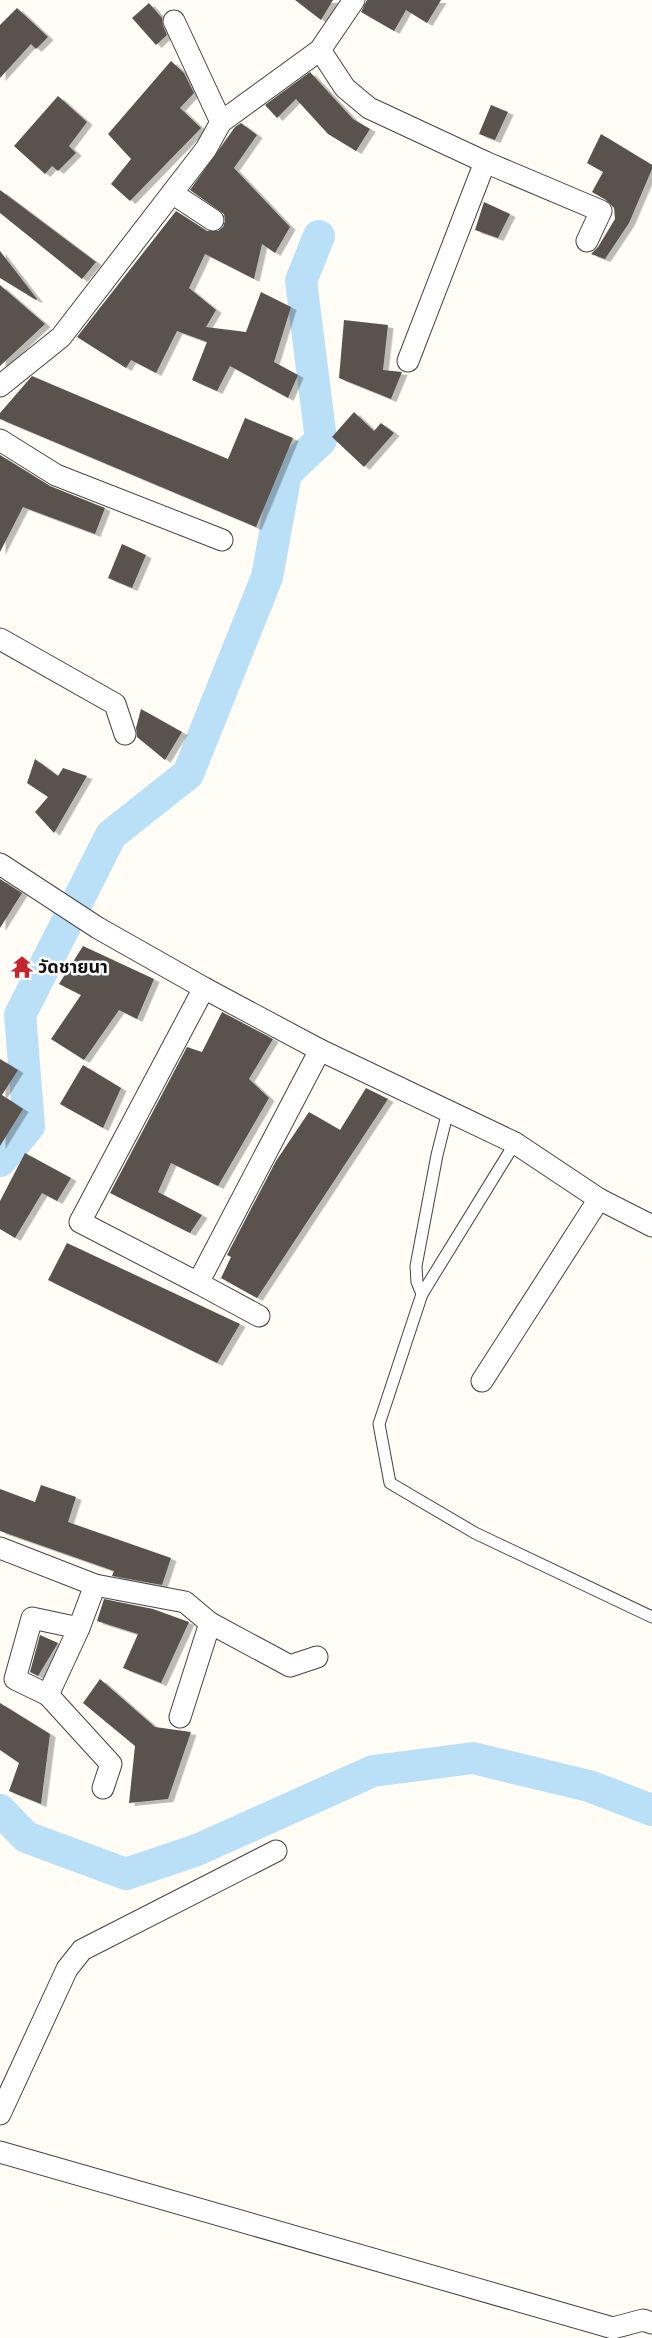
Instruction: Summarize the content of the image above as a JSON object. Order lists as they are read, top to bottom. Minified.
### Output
{"places":{"temple":["วัดชายนา"]}}
